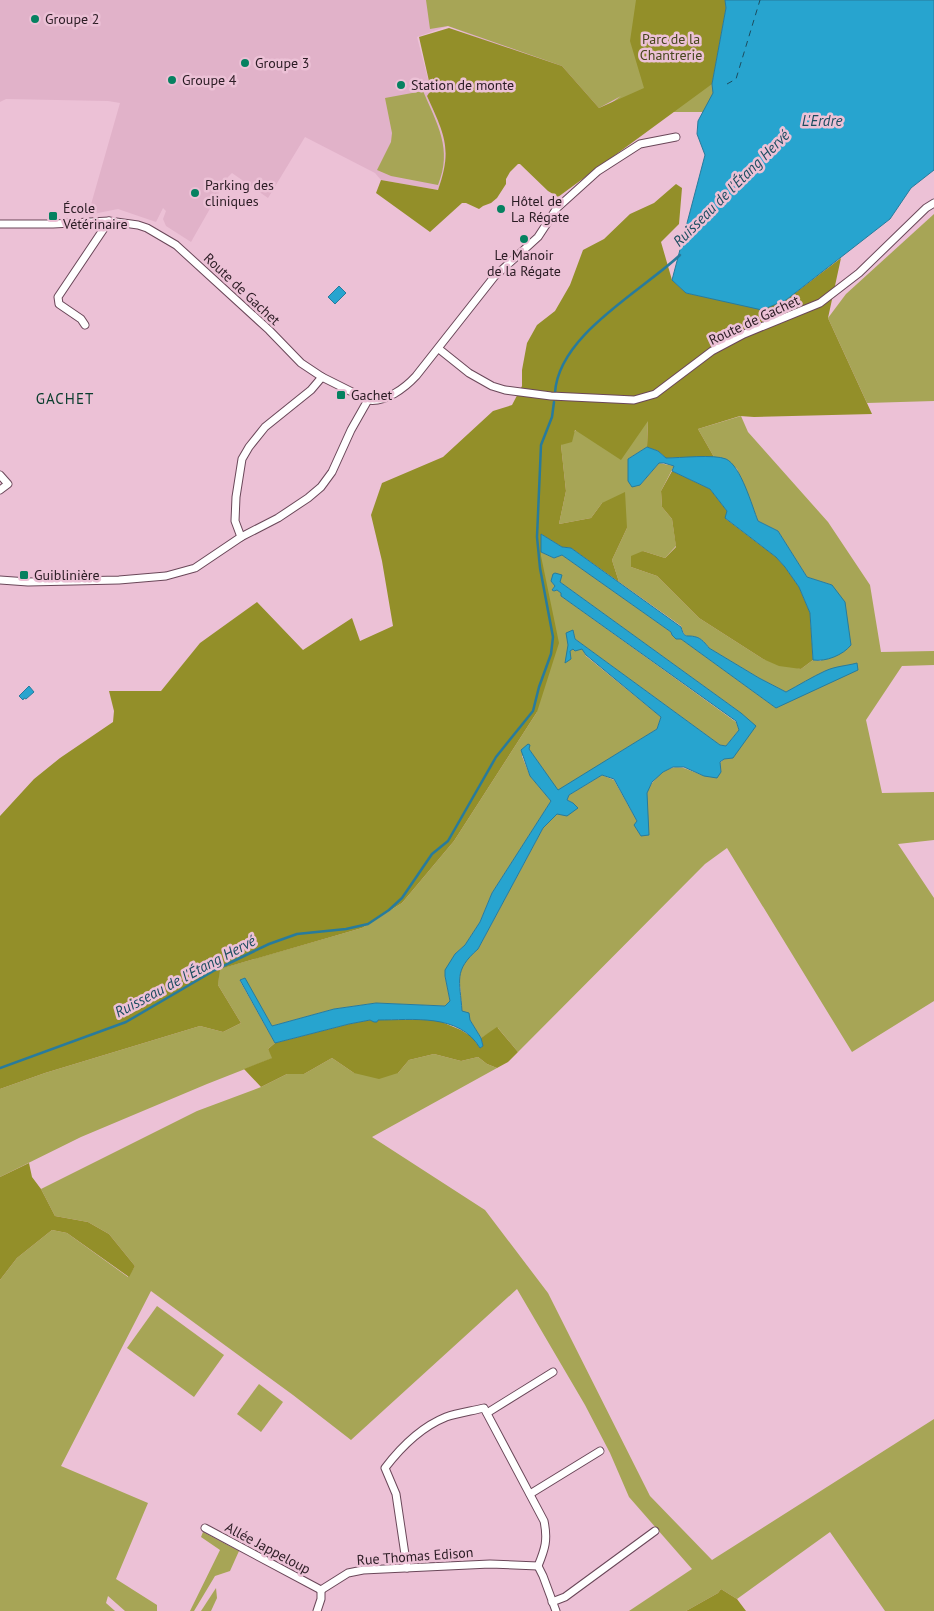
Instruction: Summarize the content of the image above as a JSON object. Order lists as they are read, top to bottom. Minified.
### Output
{"streets":{"street":["Route de Gachet","Allée Jappeloup","Rue Thomas Edison"]},"crossings":[["Allée Jappeloup","Rue Thomas Edison"]],"districts":["GACHET"],"water":["L'Erdre","Ruisseau de l'Étang Hervé"],"parks":["Parc de la Chantrerie"],"places":{"other":["Groupe 2","Groupe 3","Groupe 4","Station de monte","Parking des cliniques","Hôtel de La Régate","Le Manoir de la Régate"],"transit":["École Vétérinaire","Gachet","Guiblinière"]}}
